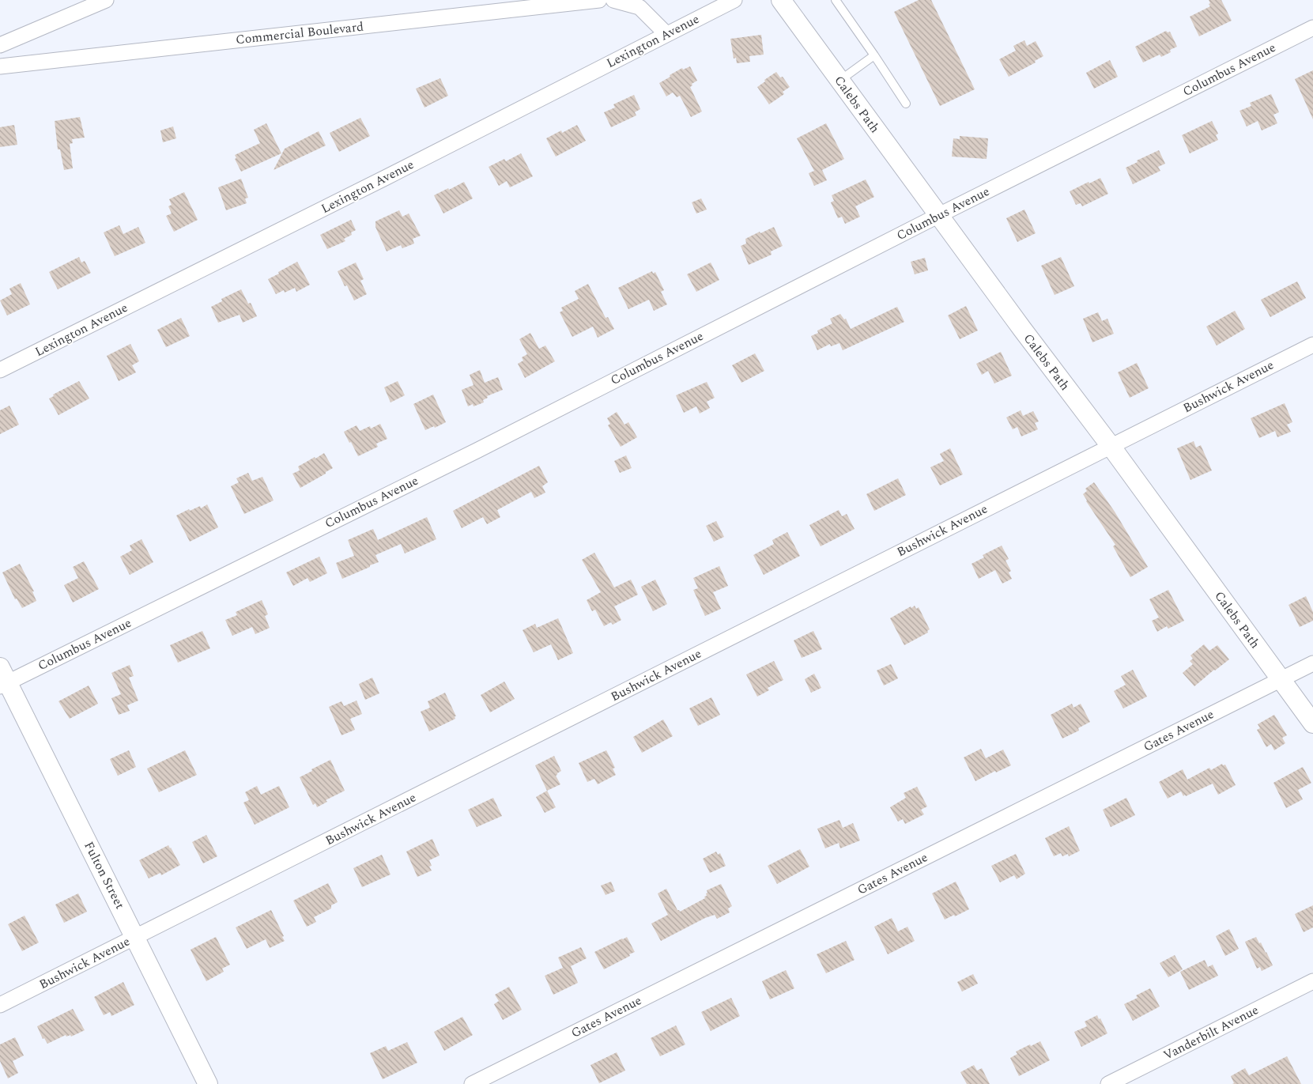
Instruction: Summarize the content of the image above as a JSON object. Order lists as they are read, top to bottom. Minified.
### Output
{"streets":{"street":["Commercial Boulevard","Lexington Avenue","Columbus Avenue","Calebs Path","Bushwick Avenue","Gates Avenue","Fulton Street","Vanderbilt Avenue"]},"crossings":[["Columbus Avenue","Calebs Path"],["Columbus Avenue","Fulton Street"],["Calebs Path","Bushwick Avenue"],["Calebs Path","Gates Avenue"],["Bushwick Avenue","Fulton Street"]]}
